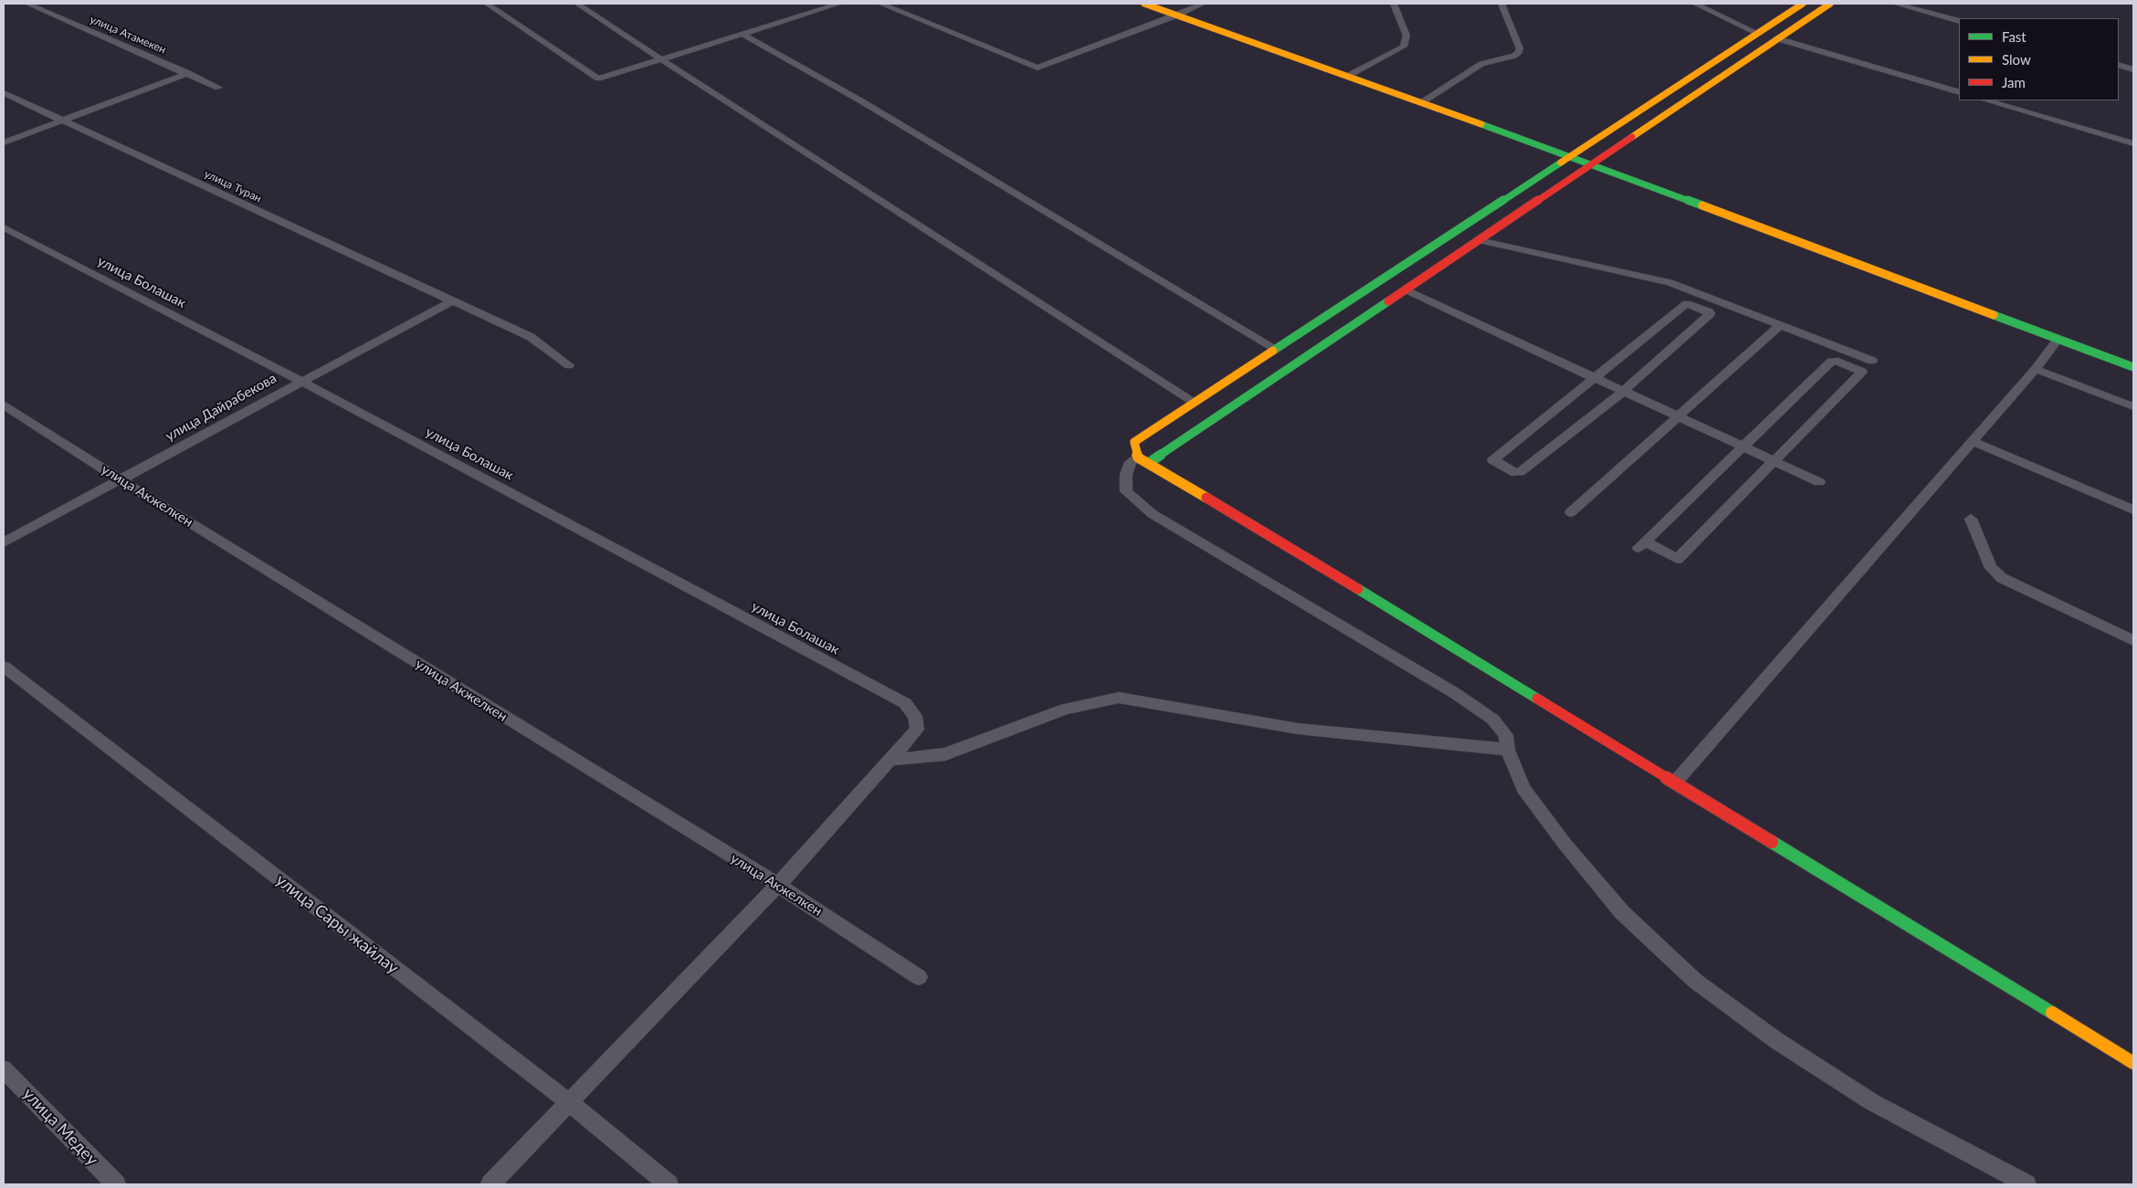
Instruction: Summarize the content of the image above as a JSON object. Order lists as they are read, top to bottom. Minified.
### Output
{"streets":{"street":["улица Атамекен","улица Туран","улица Болашак","улица Дайрабекова","улица Акжелкен","улица Сары жайлау","улица Медеу"]},"crossings":[["улица Туран","улица Дайрабекова"],["улица Болашак","улица Дайрабекова"],["улица Дайрабекова","улица Акжелкен"]],"legend":["Fast","Slow","Jam"]}
